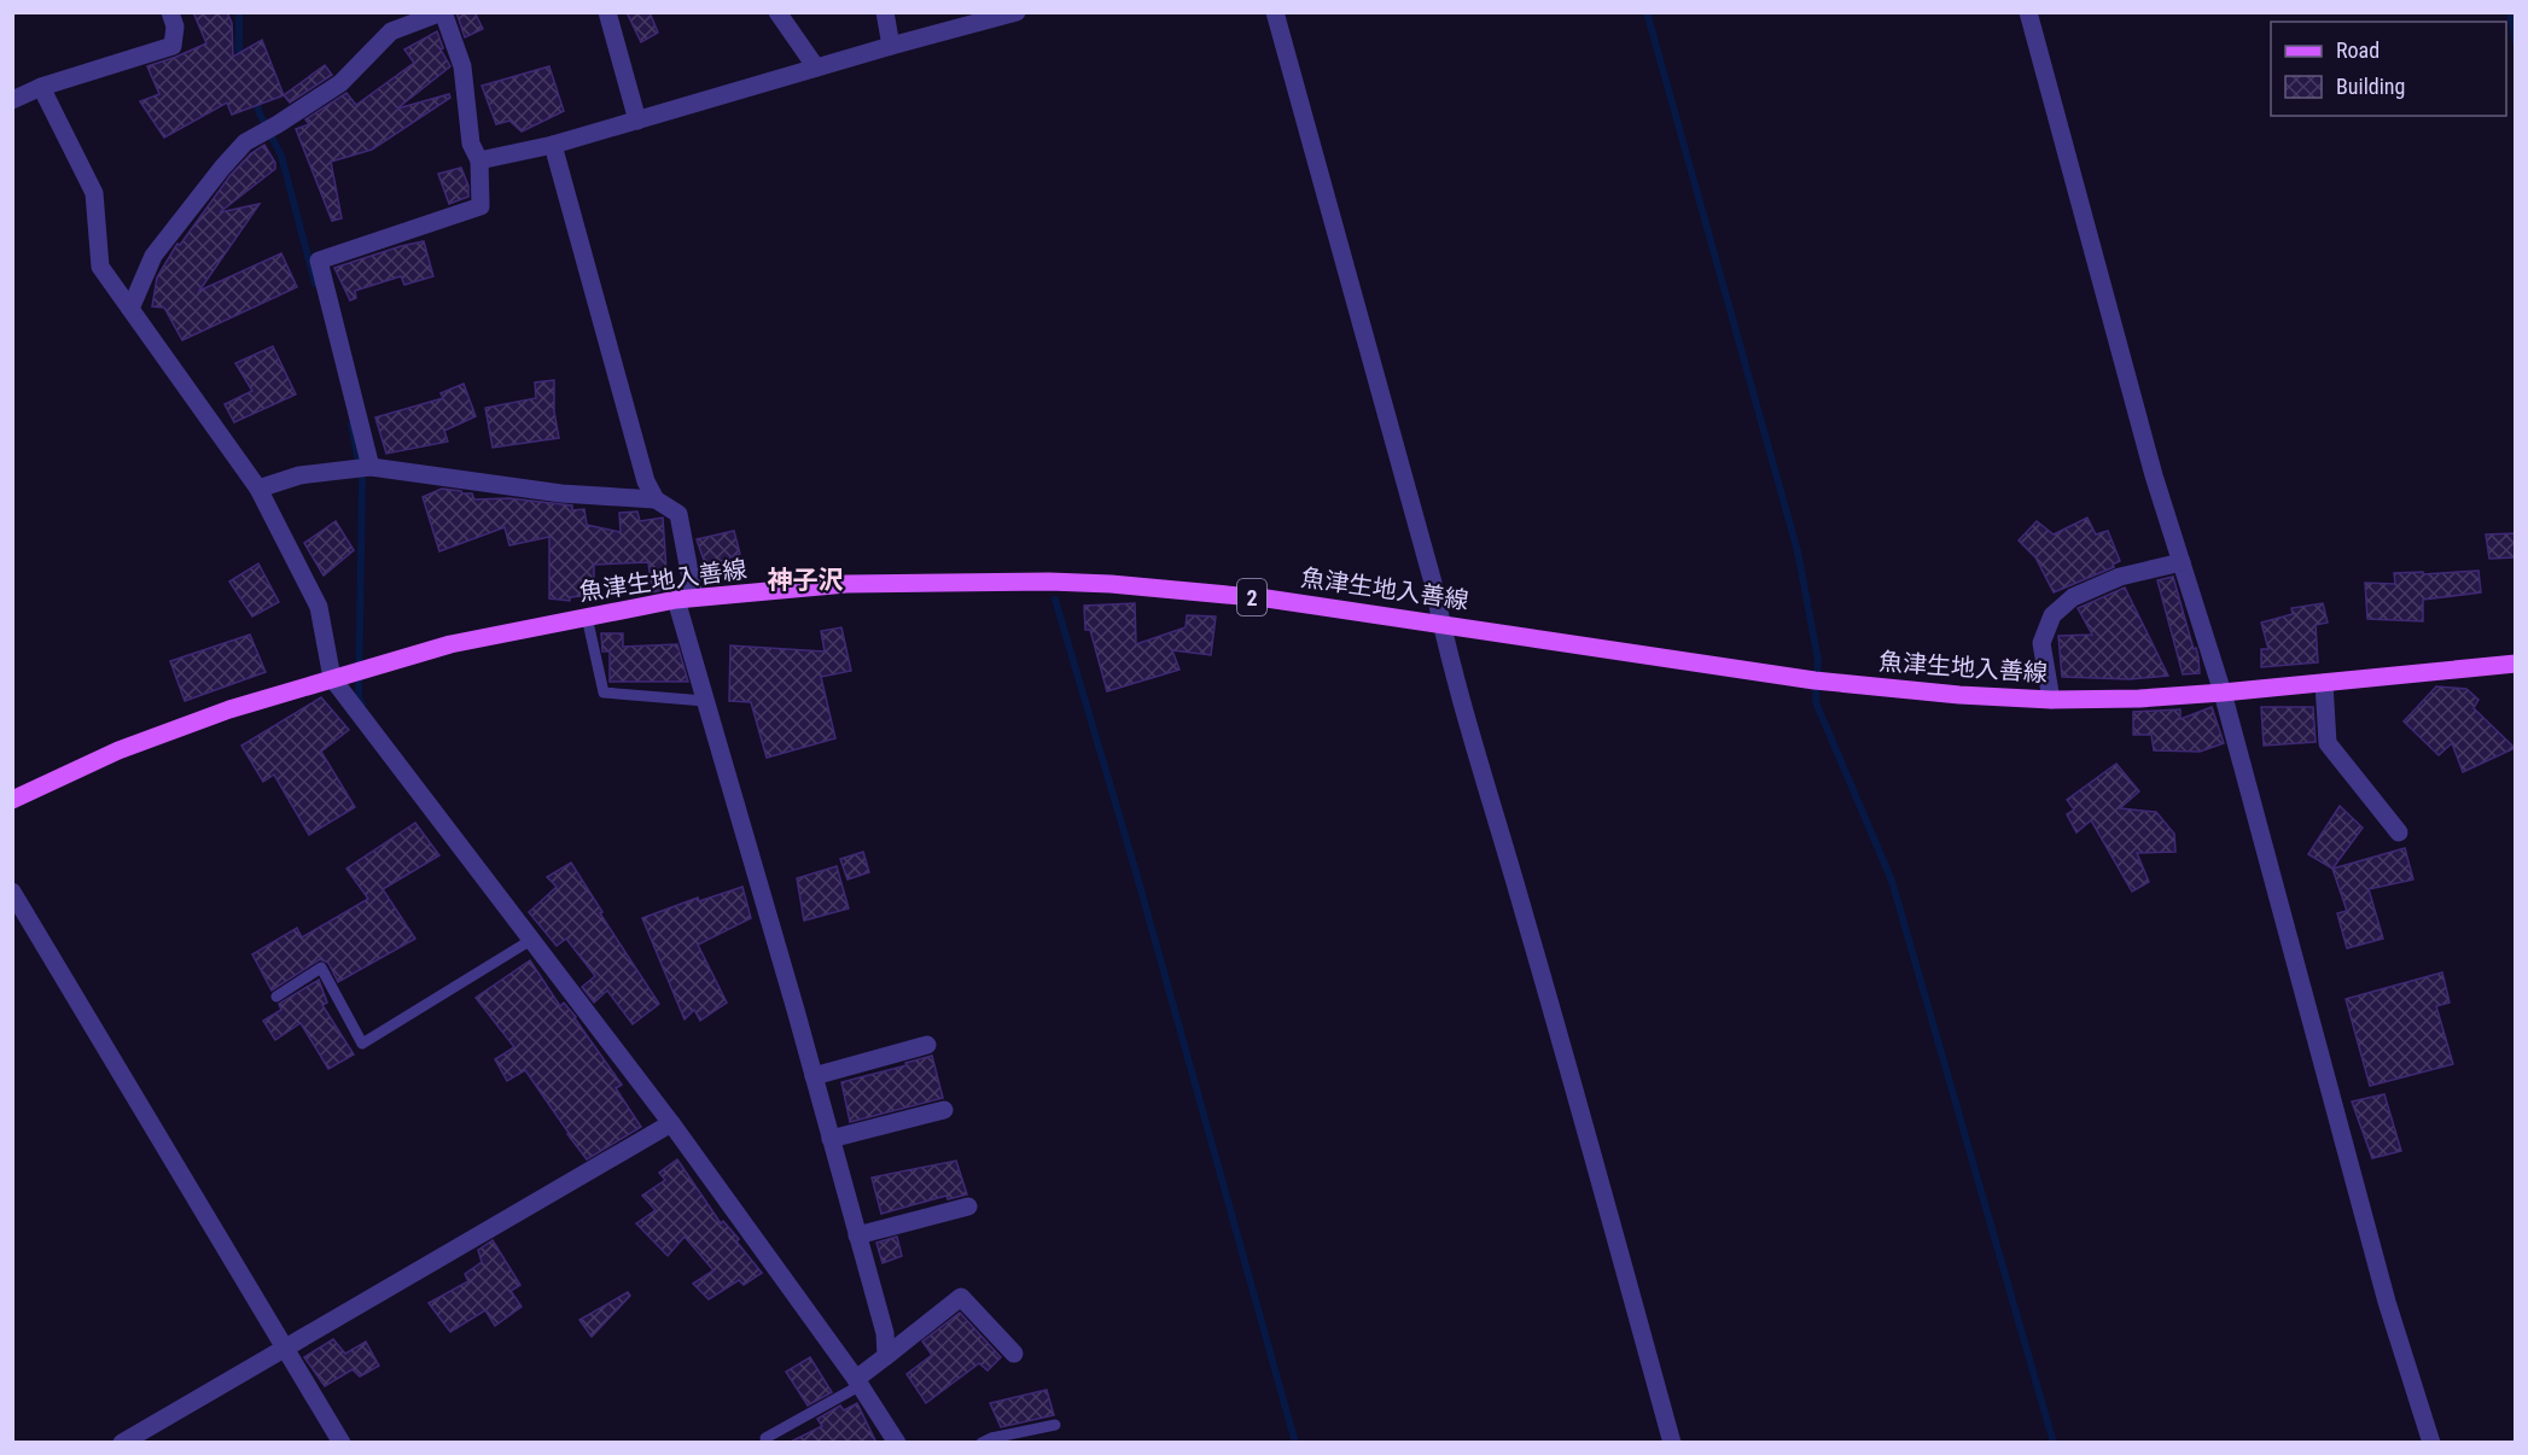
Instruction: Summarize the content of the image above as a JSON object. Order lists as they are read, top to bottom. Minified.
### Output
{"streets":{"main road":["魚津生地入善線","2"]},"districts":["神子沢"],"legend":["Road","Building"]}
